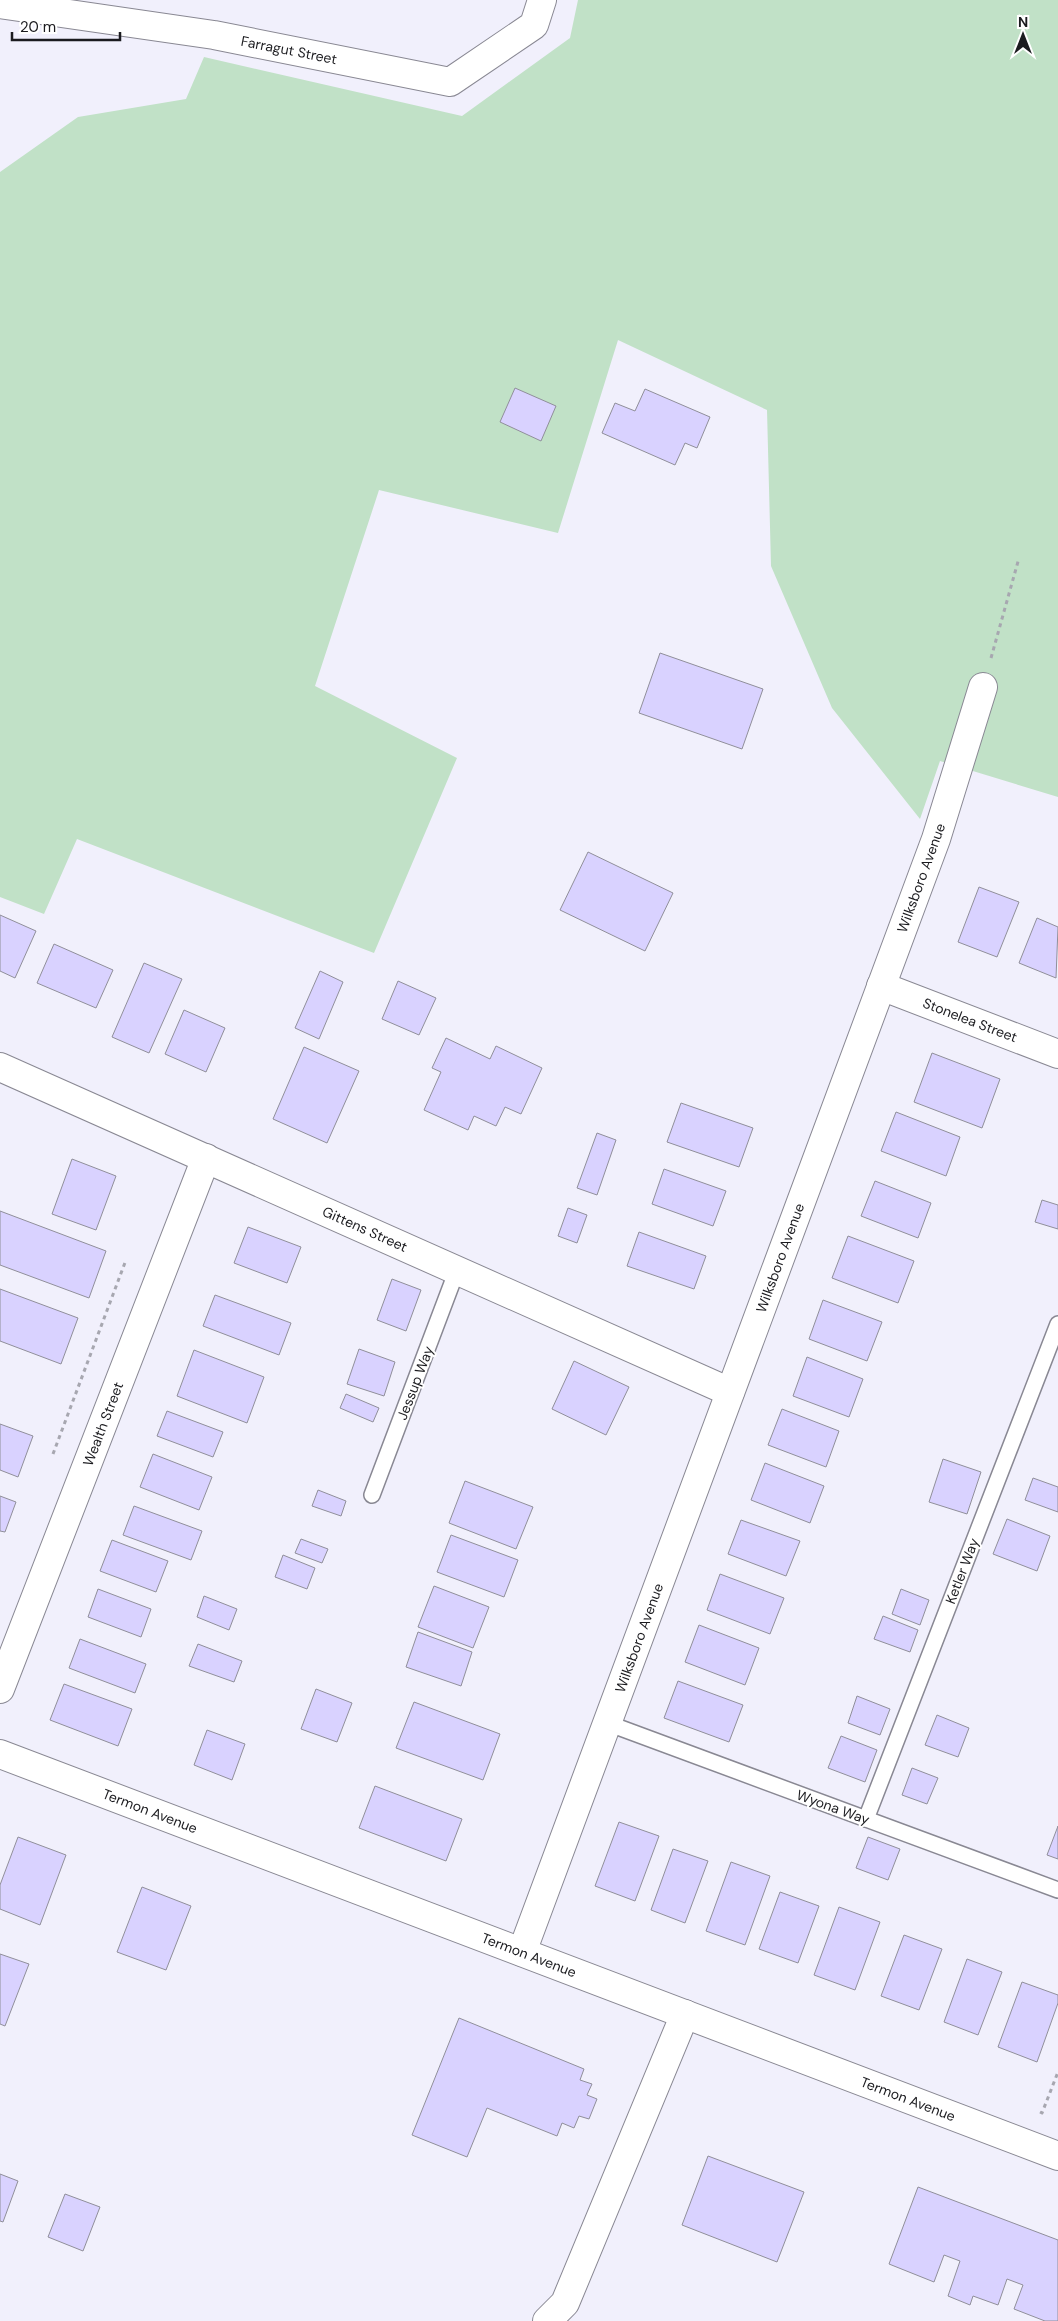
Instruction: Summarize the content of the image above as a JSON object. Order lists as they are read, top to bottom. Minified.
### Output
{"streets":{"street":["Farragut Street","Wilksboro Avenue","Stonelea Street","Gittens Street","Wealth Street","Termon Avenue"],"lane":["Jessup Way","Ketler Way","Wyona Way"]},"crossings":[["Wilksboro Avenue","Stonelea Street"],["Wilksboro Avenue","Gittens Street"],["Wilksboro Avenue","Wyona Way"],["Wilksboro Avenue","Termon Avenue"],["Gittens Street","Jessup Way"],["Gittens Street","Wealth Street"],["Ketler Way","Wyona Way"]],"scale_bar":"20 m","north":"top"}
